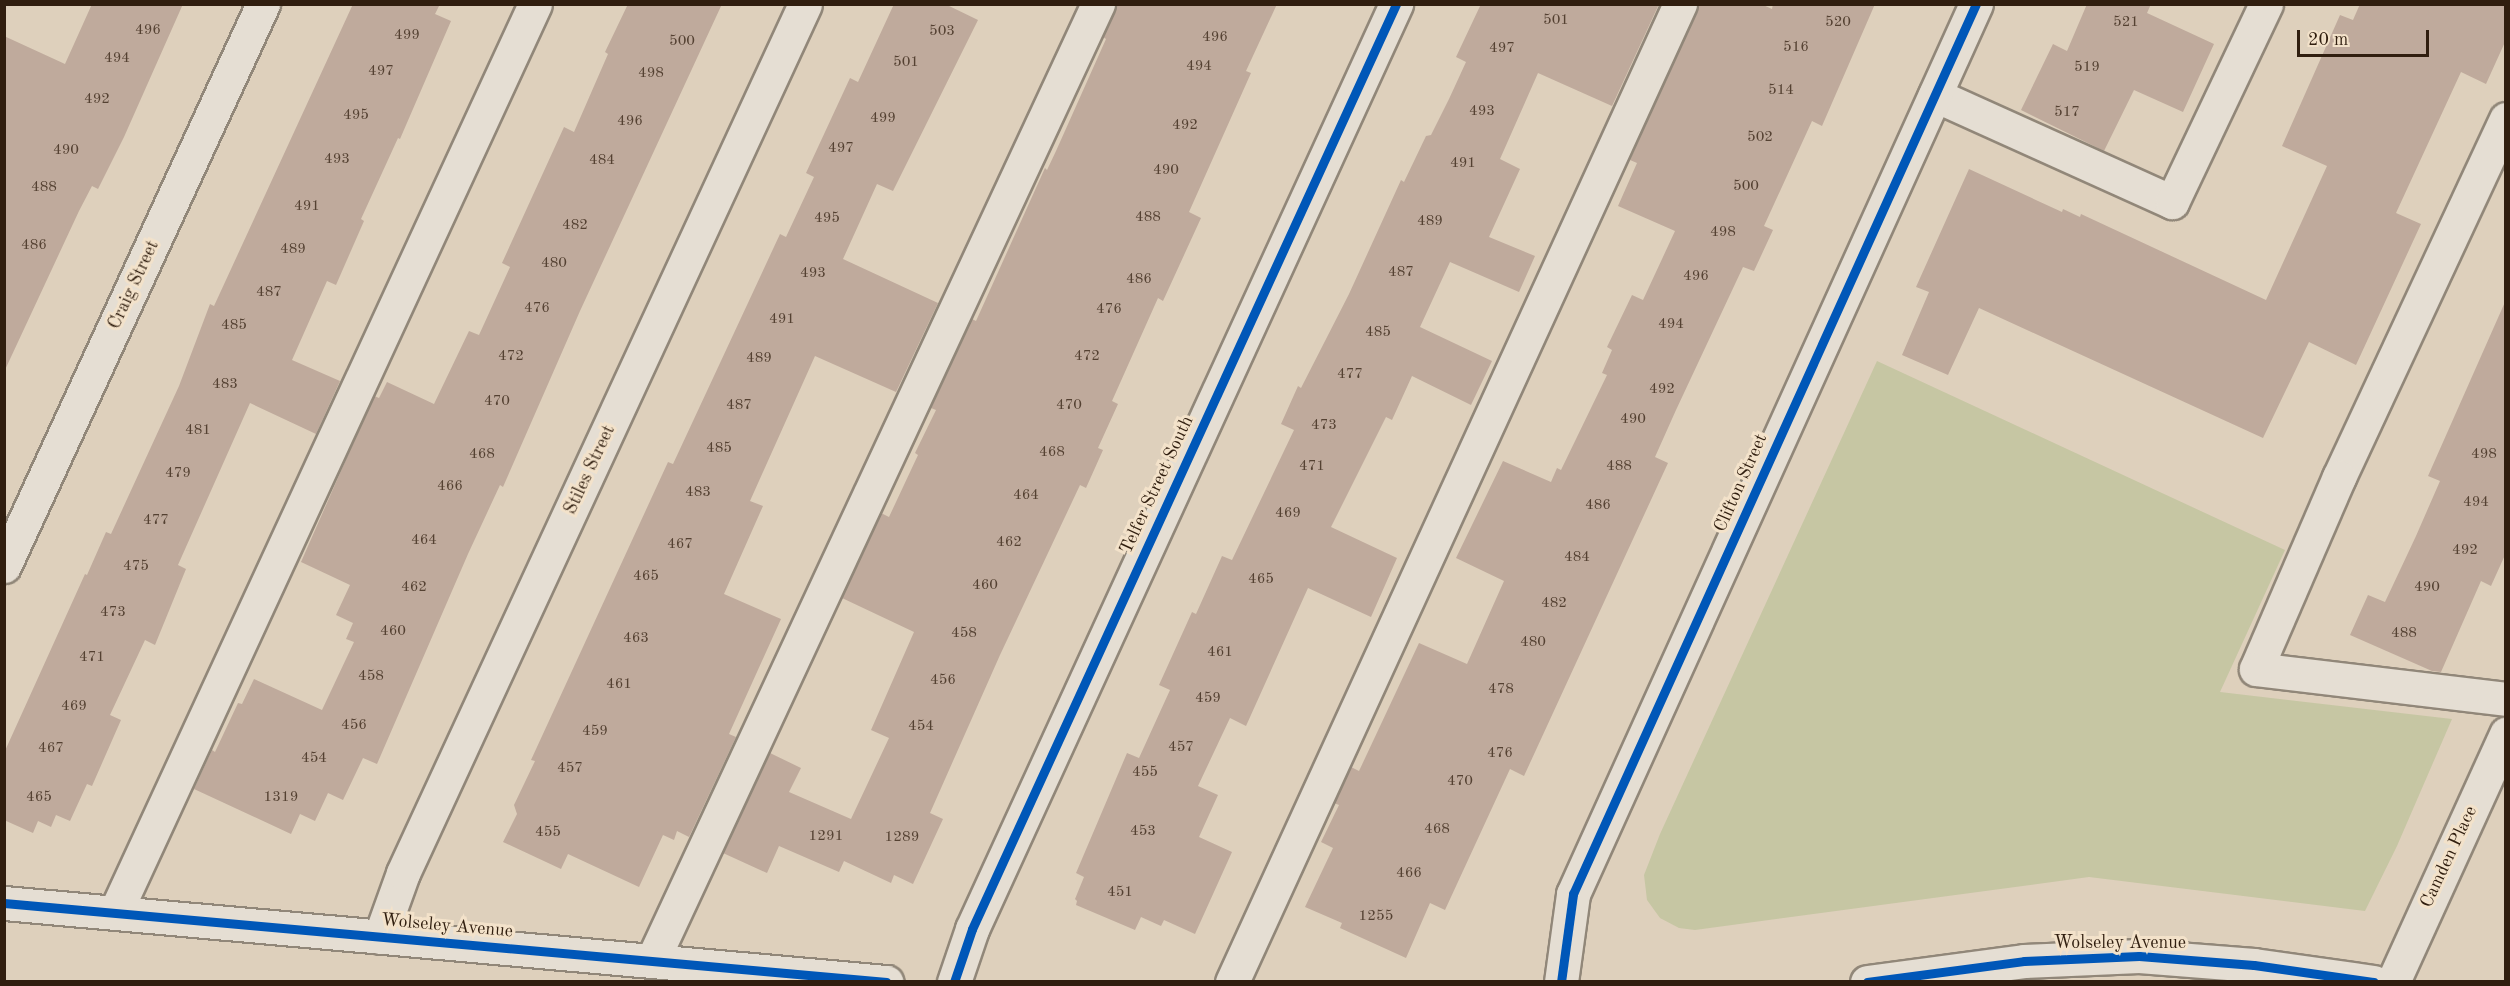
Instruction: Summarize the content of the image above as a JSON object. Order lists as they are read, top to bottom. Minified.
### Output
{"streets":{"street":["Craig Street","Stiles Street","Clifton Street","Telfer Street South","Camden Place","Wolseley Avenue"]},"crossings":[["Stiles Street","Wolseley Avenue"]],"house_numbers":["501","520","521","496","503","499","496","500","516","497","494","501","494","519","497","498","514","492","493","517","495","499","496","492","502","497","490","493","484","491","490","500","488","491","488","495","489","482","498","486","489","480","487","493","496","486","487","476","476","491","494","485","485","472","472","489","477","483","492","470","487","470","490","473","481","485","468","468","498","471","488","479","466","483","464","494","486","469","477","464","462","467","492","484","475","465","465","460","462","490","482","473","460","458","488","463","480","461","471","458","456","461","478","459","469","456","454","459","457","467","476","454","457","455","470","465","1319","468","453","455","1291","1289","466","451","1255"],"scale_bar":"20 m"}
